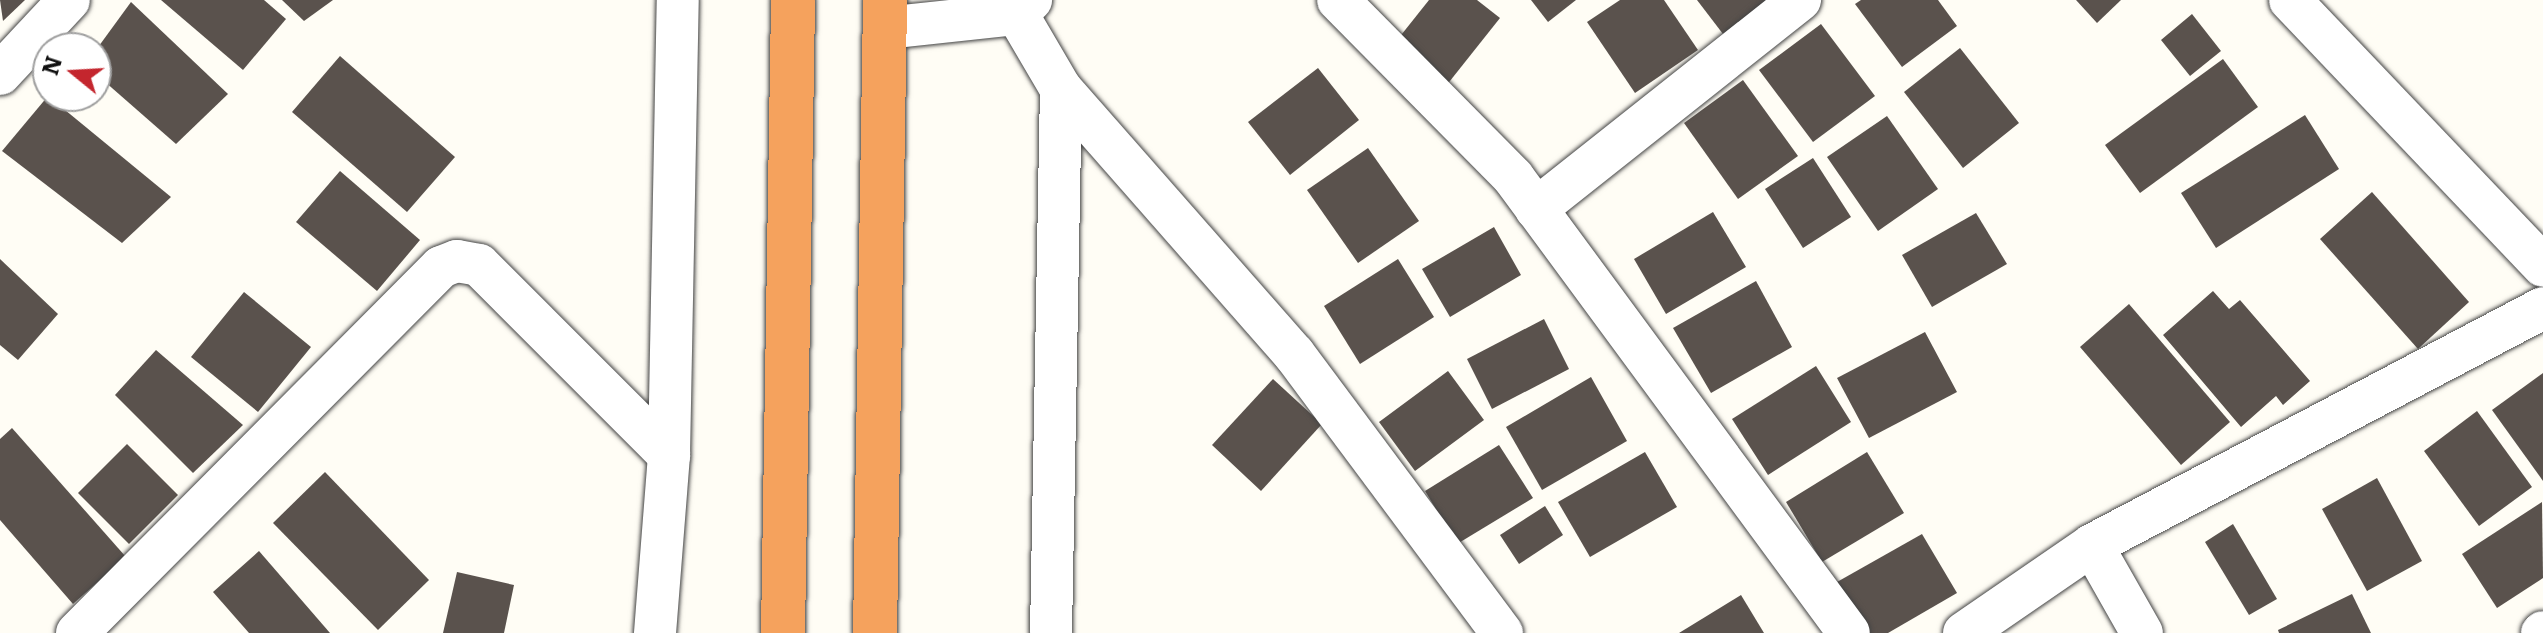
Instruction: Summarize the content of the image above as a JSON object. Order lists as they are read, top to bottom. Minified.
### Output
{"north":"left"}
